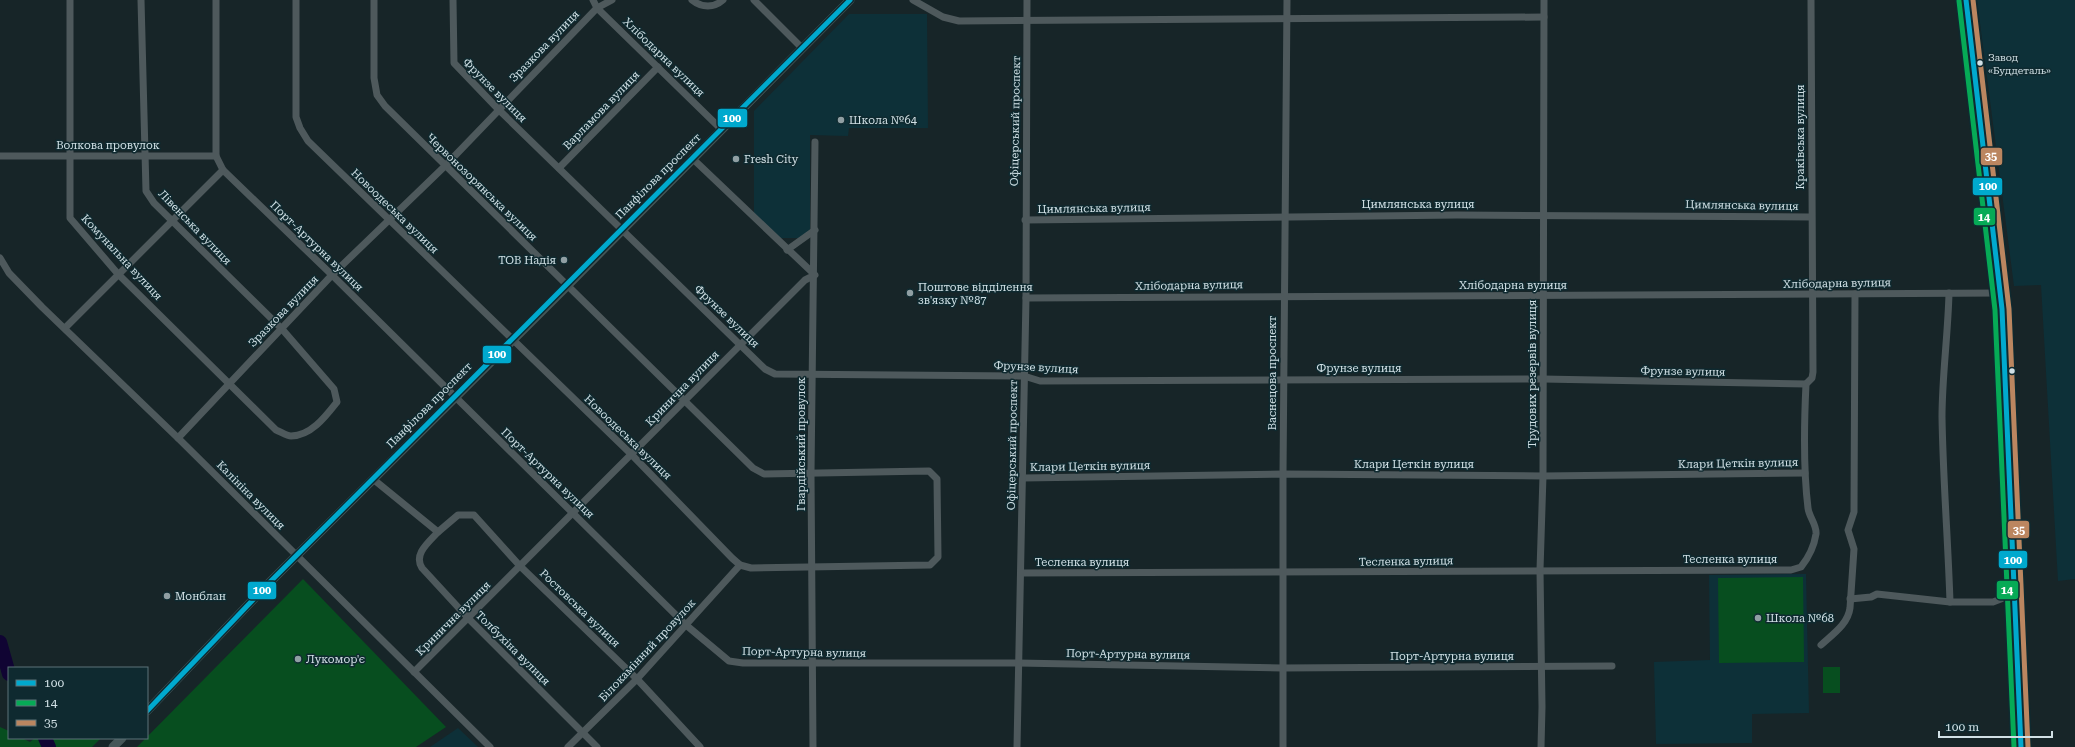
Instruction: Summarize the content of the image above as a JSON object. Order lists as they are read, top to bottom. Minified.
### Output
{"streets":{"main road":["Панфілова проспект"],"street":["Зразкова вулиця","Хлібодарна вулиця","Фрунзе вулиця","Варламова вулиця","Офіцерський проспект","Краківська вулиця","Волкова провулок","Червонозорянська вулиця","Цимлянська вулиця","Новоодеська вулиця","Лівенська вулиця","Порт-Артурна вулиця","Комунальна вулиця","Васнецова проспект","Трудових резервів вулиця","Кринична вулиця","Гвардійський провулок","Клари Цеткін вулиця","Калініна вулиця","Тесленка вулиця","Ростовська вулиця","Толбухіна вулиця","Білокамінний провулок"]},"crossings":[["Зразкова вулиця","Хлібодарна вулиця"],["Зразкова вулиця","Фрунзе вулиця"],["Зразкова вулиця","Червонозорянська вулиця"],["Зразкова вулиця","Новоодеська вулиця"],["Зразкова вулиця","Лівенська вулиця"],["Зразкова вулиця","Порт-Артурна вулиця"],["Зразкова вулиця","Комунальна вулиця"],["Зразкова вулиця","Калініна вулиця"],["Хлібодарна вулиця","Варламова вулиця"],["Хлібодарна вулиця","Офіцерський проспект"],["Хлібодарна вулиця","Краківська вулиця"],["Хлібодарна вулиця","Панфілова проспект"],["Хлібодарна вулиця","Васнецова проспект"],["Хлібодарна вулиця","Трудових резервів вулиця"],["Фрунзе вулиця","Варламова вулиця"],["Фрунзе вулиця","Офіцерський проспект"],["Фрунзе вулиця","Краківська вулиця"],["Фрунзе вулиця","Панфілова проспект"],["Фрунзе вулиця","Васнецова проспект"],["Фрунзе вулиця","Трудових резервів вулиця"],["Фрунзе вулиця","Кринична вулиця"],["Фрунзе вулиця","Гвардійський провулок"],["Офіцерський проспект","Цимлянська вулиця"],["Офіцерський проспект","Порт-Артурна вулиця"],["Офіцерський проспект","Клари Цеткін вулиця"],["Офіцерський проспект","Тесленка вулиця"],["Краківська вулиця","Цимлянська вулиця"],["Краківська вулиця","Клари Цеткін вулиця"],["Краківська вулиця","Тесленка вулиця"],["Волкова провулок","Лівенська вулиця"],["Волкова провулок","Порт-Артурна вулиця"],["Волкова провулок","Комунальна вулиця"],["Панфілова проспект","Червонозорянська вулиця"],["Панфілова проспект","Новоодеська вулиця"],["Панфілова проспект","Порт-Артурна вулиця"],["Панфілова проспект","Калініна вулиця"],["Червонозорянська вулиця","Кринична вулиця"],["Червонозорянська вулиця","Гвардійський провулок"],["Цимлянська вулиця","Васнецова проспект"],["Цимлянська вулиця","Трудових резервів вулиця"],["Новоодеська вулиця","Кринична вулиця"],["Новоодеська вулиця","Білокамінний провулок"],["Лівенська вулиця","Комунальна вулиця"],["Порт-Артурна вулиця","Васнецова проспект"],["Порт-Артурна вулиця","Трудових резервів вулиця"],["Порт-Артурна вулиця","Кринична вулиця"],["Порт-Артурна вулиця","Гвардійський провулок"],["Порт-Артурна вулиця","Білокамінний провулок"],["Васнецова проспект","Клари Цеткін вулиця"],["Васнецова проспект","Тесленка вулиця"],["Трудових резервів вулиця","Клари Цеткін вулиця"],["Трудових резервів вулиця","Тесленка вулиця"],["Кринична вулиця","Гвардійський провулок"],["Кринична вулиця","Калініна вулиця"],["Кринична вулиця","Ростовська вулиця"],["Кринична вулиця","Толбухіна вулиця"],["Ростовська вулиця","Толбухіна вулиця"],["Ростовська вулиця","Білокамінний провулок"],["Толбухіна вулиця","Білокамінний провулок"]],"places":["Завод «Буддеталь»","Школа №64","Fresh City","ТОВ Надія","Поштове відділення зв'язку №87","Монблан","Школа №68","Лукомор'є"],"lines":["transit line 100","transit line 35","transit line 14"],"legend":["100","14","35"],"scale_bar":"100 m"}
